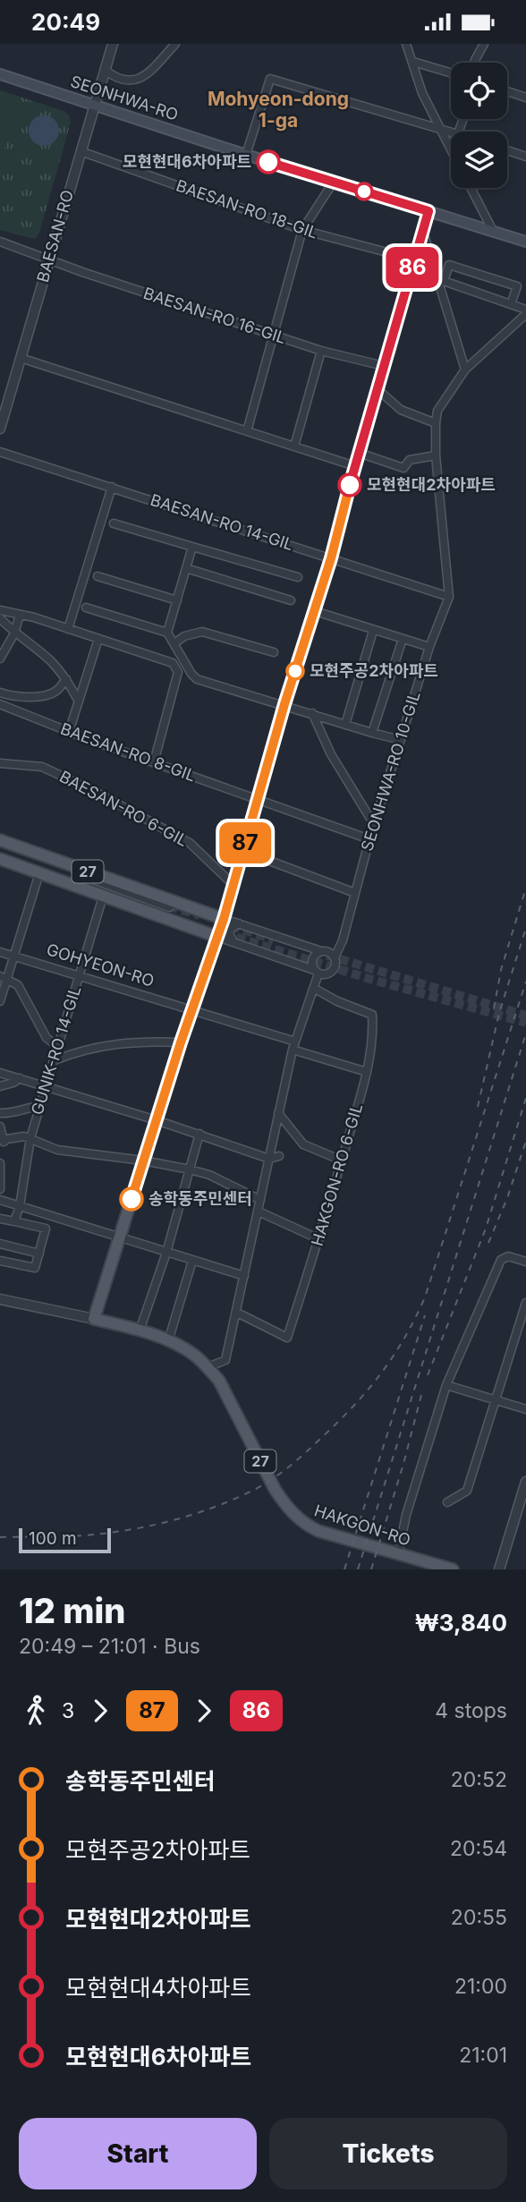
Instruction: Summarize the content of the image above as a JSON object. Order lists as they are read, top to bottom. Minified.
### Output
{"streets":{"main road":["SEONHWA-RO","27","HAKGON-RO"],"street":["BAESAN-RO 18-GIL","BAESAN-RO","BAESAN-RO 16-GIL","BAESAN-RO 14-GIL","BAESAN-RO 8-GIL","SEONHWA-RO 10-GIL","BAESAN-RO 6-GIL","GOHYEON-RO","GUNIK-RO 14-GIL","HAKGON-RO 6-GIL"]},"crossings":[["SEONHWA-RO","BAESAN-RO"],["BAESAN-RO 18-GIL","BAESAN-RO"],["BAESAN-RO","BAESAN-RO 16-GIL"],["BAESAN-RO 14-GIL","SEONHWA-RO 10-GIL"],["BAESAN-RO 8-GIL","SEONHWA-RO 10-GIL"],["27","GUNIK-RO 14-GIL"],["GOHYEON-RO","GUNIK-RO 14-GIL"],["GOHYEON-RO","HAKGON-RO 6-GIL"]],"districts":["Mohyeon-dong 1-ga"],"places":["모현현대6차아파트","모현현대2차아파트","모현주공2차아파트","송학동주민센터"],"lines":["bus line 86","bus line 87"],"scale_bar":"100 m","page":{"status":"20:49","on_map":["87","86"],"scale":"100 m","heading":["12 min","20:49 – 21:01 · Bus","₩3,840"],"legs":["3","87","86","4 stops"],"list":[{"name":"송학동주민센터","value":"20:52"},{"name":"모현주공2차아파트","value":"20:54"},{"name":"모현현대2차아파트","value":"20:55"},{"name":"모현현대4차아파트","value":"21:00"},{"name":"모현현대6차아파트","value":"21:01"}],"buttons":["Start","Tickets"]}}
